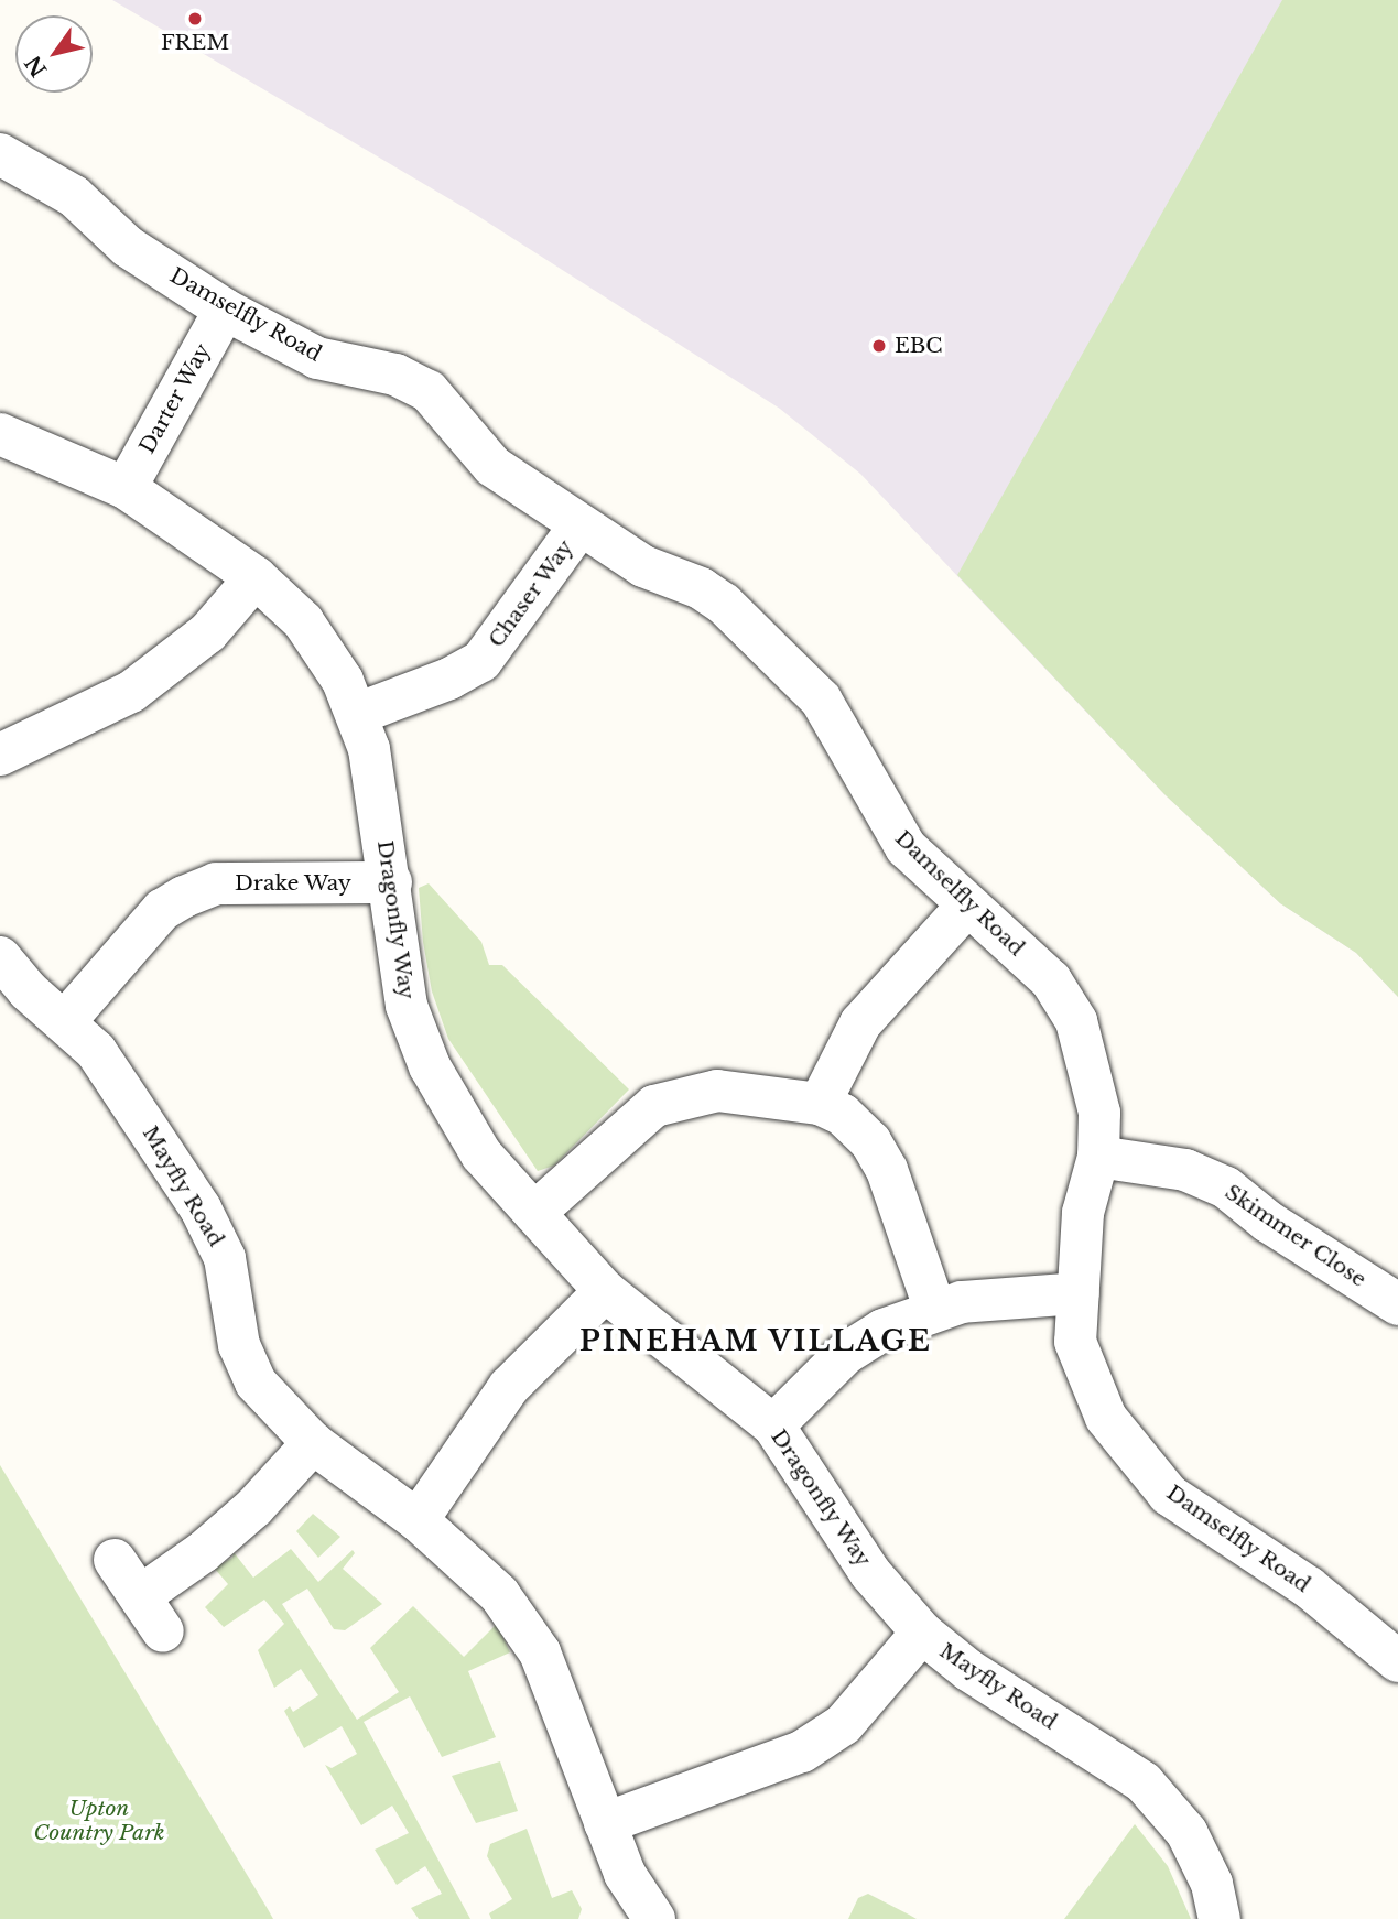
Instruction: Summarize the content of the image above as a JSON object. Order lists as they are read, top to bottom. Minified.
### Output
{"streets":{"street":["Damselfly Road","Darter Way","Chaser Way","Drake Way","Dragonfly Way","Mayfly Road","Skimmer Close"]},"crossings":[["Damselfly Road","Darter Way"],["Damselfly Road","Chaser Way"],["Damselfly Road","Skimmer Close"],["Darter Way","Dragonfly Way"],["Chaser Way","Dragonfly Way"],["Drake Way","Dragonfly Way"],["Drake Way","Mayfly Road"],["Dragonfly Way","Mayfly Road"]],"districts":["PINEHAM VILLAGE"],"parks":["Upton Country Park"],"places":["FREM","EBC"],"north":"bottom left"}
